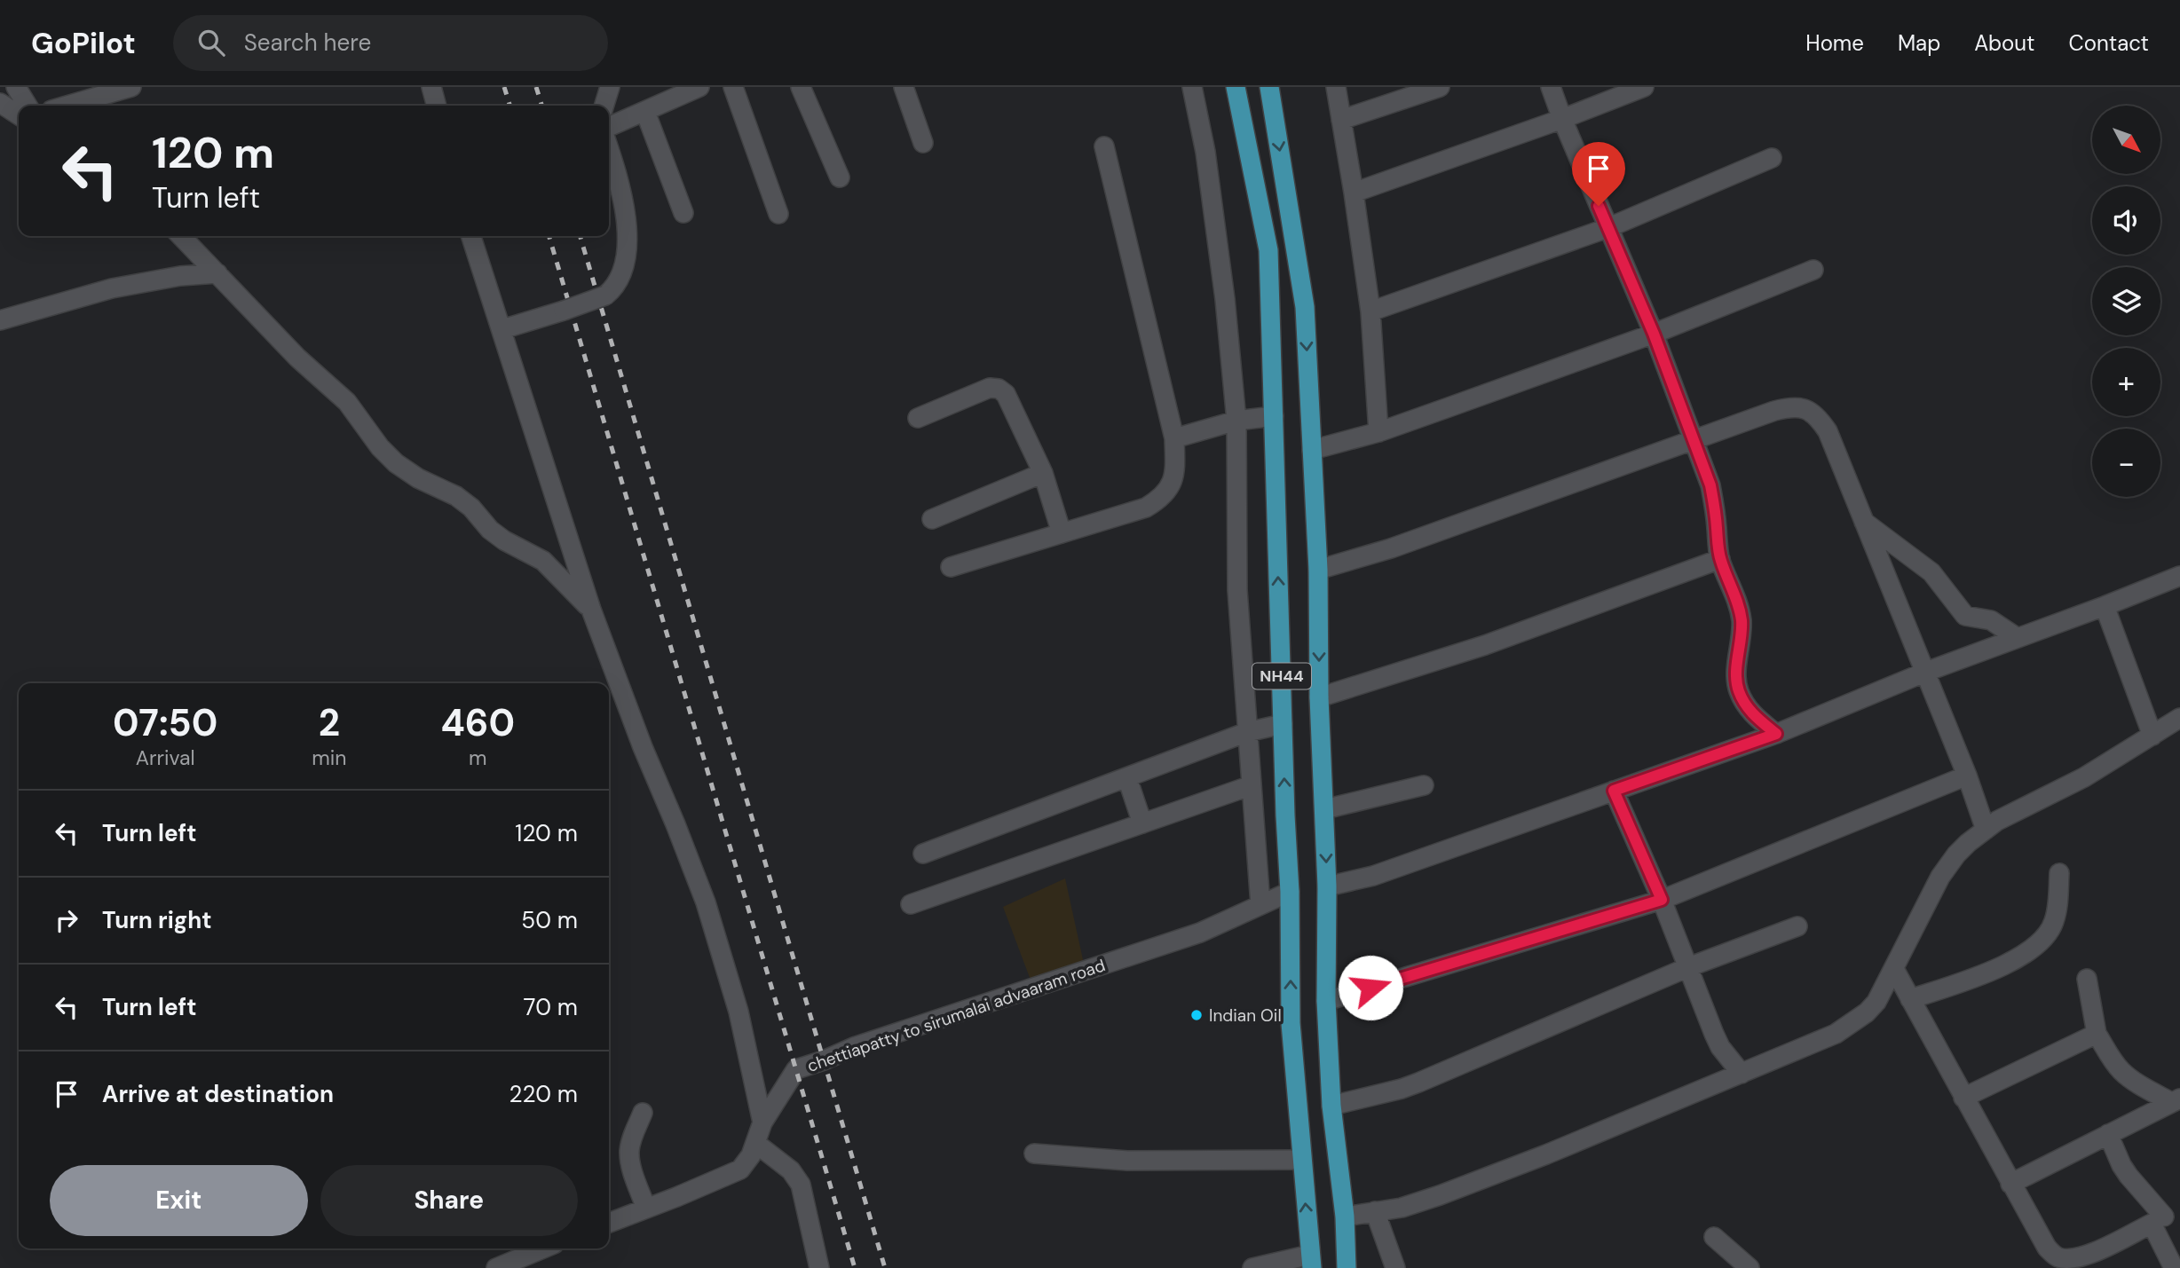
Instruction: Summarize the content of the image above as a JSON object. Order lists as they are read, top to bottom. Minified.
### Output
{"streets":{"highway":["NH44"],"street":["chettiapatty to sirumalai advaaram road"]},"crossings":[["NH44","chettiapatty to sirumalai advaaram road"]],"places":["Indian Oil"],"north":"bottom right","page":{"header":"GoPilot","search":"Search here","nav":["Home","Map","About","Contact"],"map_buttons":["+","−"],"turn":["120 m","Turn left"],"eta":["07:50","Arrival","2","min","460","m"],"list":[{"name":"Turn left","value":"120 m"},{"name":"Turn right","value":"50 m"},{"name":"Turn left","value":"70 m"},{"name":"Arrive at destination","value":"220 m"}],"buttons":["Exit","Share"]}}
